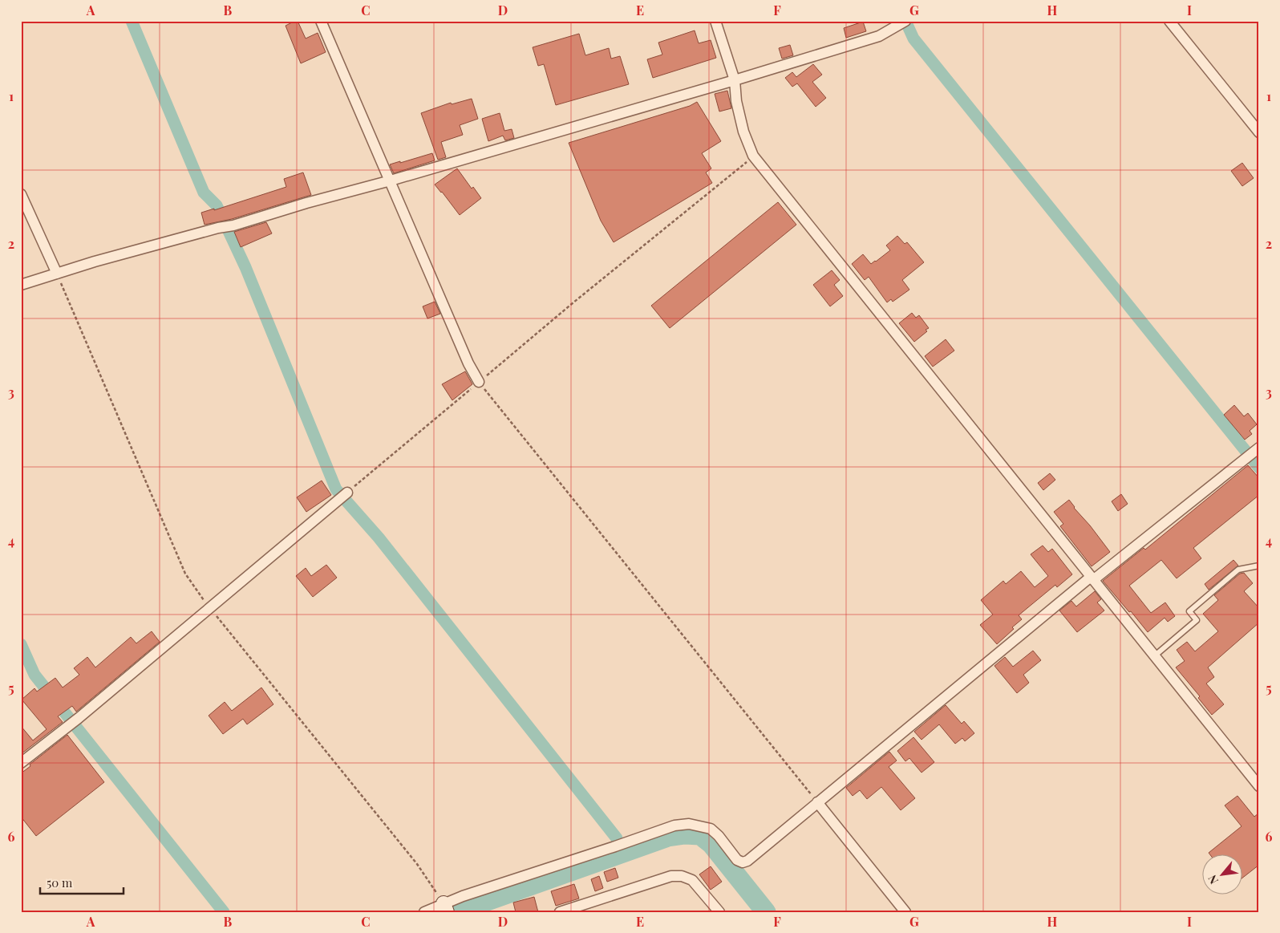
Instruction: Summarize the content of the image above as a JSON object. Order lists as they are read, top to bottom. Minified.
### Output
{"scale_bar":"50 m","north":"bottom left","grid":{"columns":["A","B","C","D","E","F","G","H","I"],"rows":["1","2","3","4","5","6"]}}
